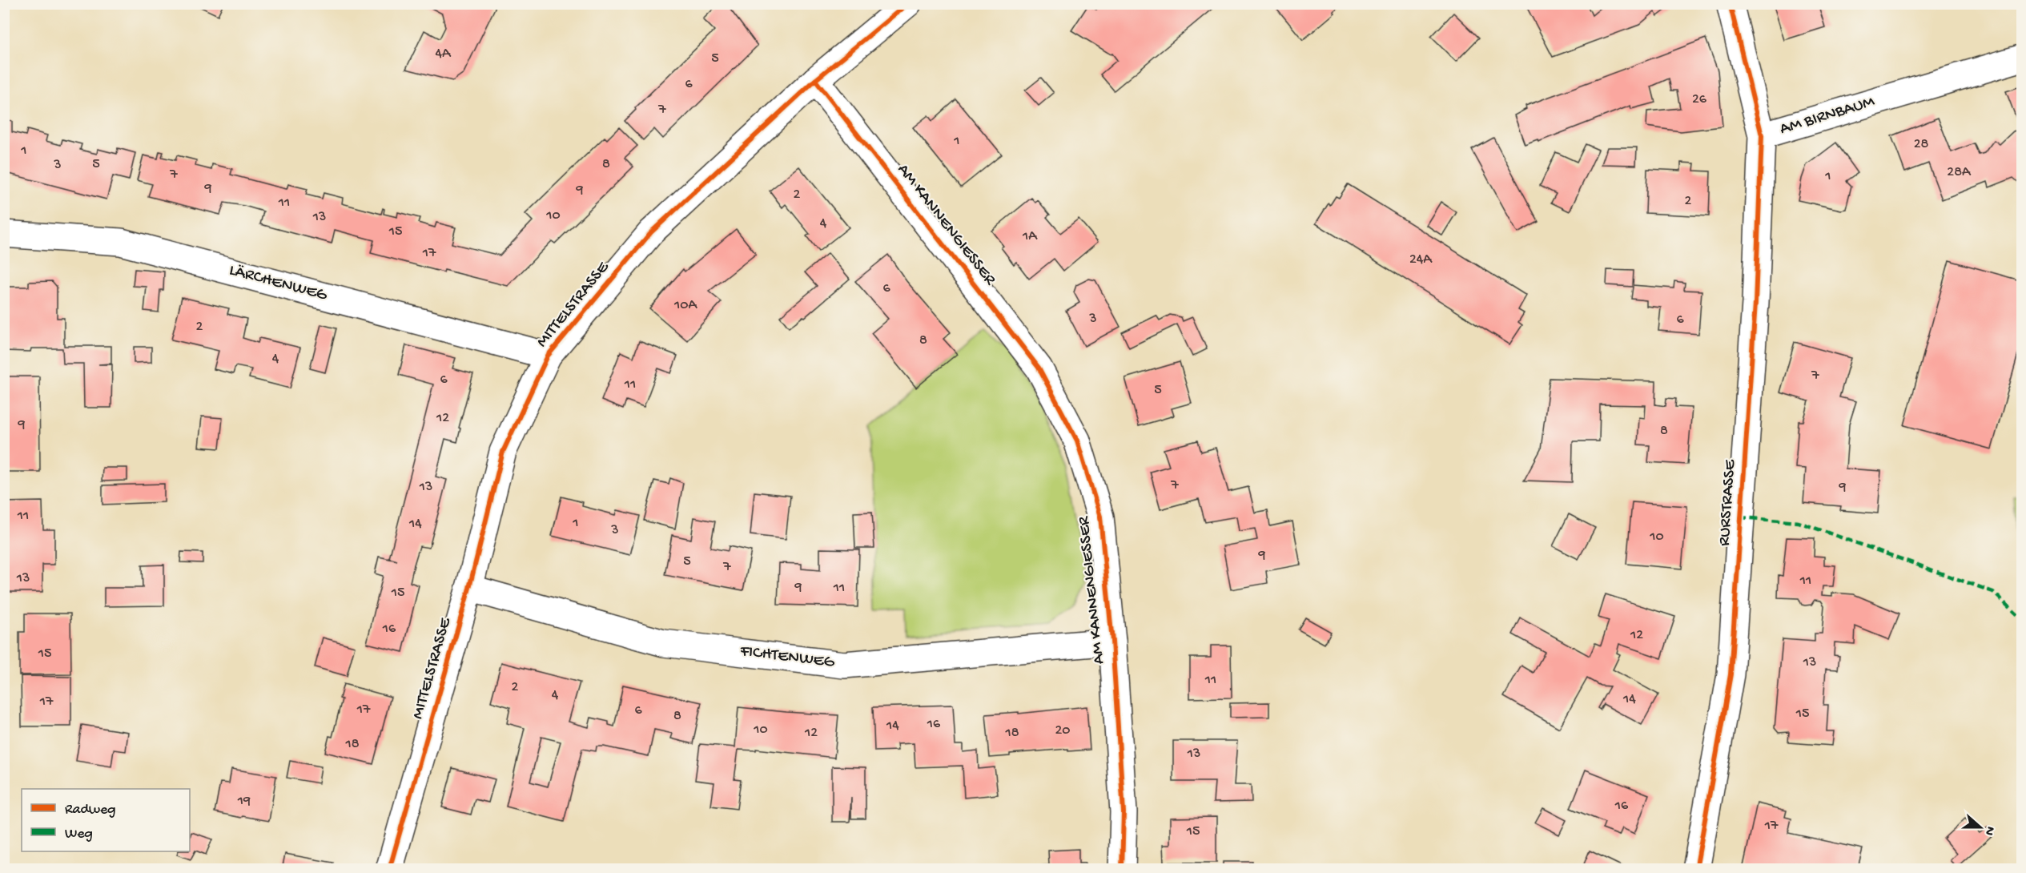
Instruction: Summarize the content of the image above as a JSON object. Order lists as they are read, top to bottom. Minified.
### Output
{"streets":{"street":["AM BIRNBAUM","AM KANNENGIESSER","LÄRCHENWEG","MITTELSTRASSE","RURSTRASSE","FICHTENWEG"]},"crossings":[["AM BIRNBAUM","RURSTRASSE"],["AM KANNENGIESSER","MITTELSTRASSE"],["AM KANNENGIESSER","FICHTENWEG"],["LÄRCHENWEG","MITTELSTRASSE"],["MITTELSTRASSE","FICHTENWEG"]],"house_numbers":["4A","5","6","26","7","1","28","1","5","8","3","28A","7","1","9","9","2","2","11","10","13","4","15","1A","17","24A","6","10A","3","6","2","8","4","7","6","11","5","12","9","8","7","13","9","11","1","14","3","10","9","5","7","13","11","9","11","15","16","12","15","13","11","2","4","14","17","17","6","15","8","16","14","10","20","12","18","18","13","19","16","17","15"],"legend":["Radweg","Weg"],"north":"right"}
